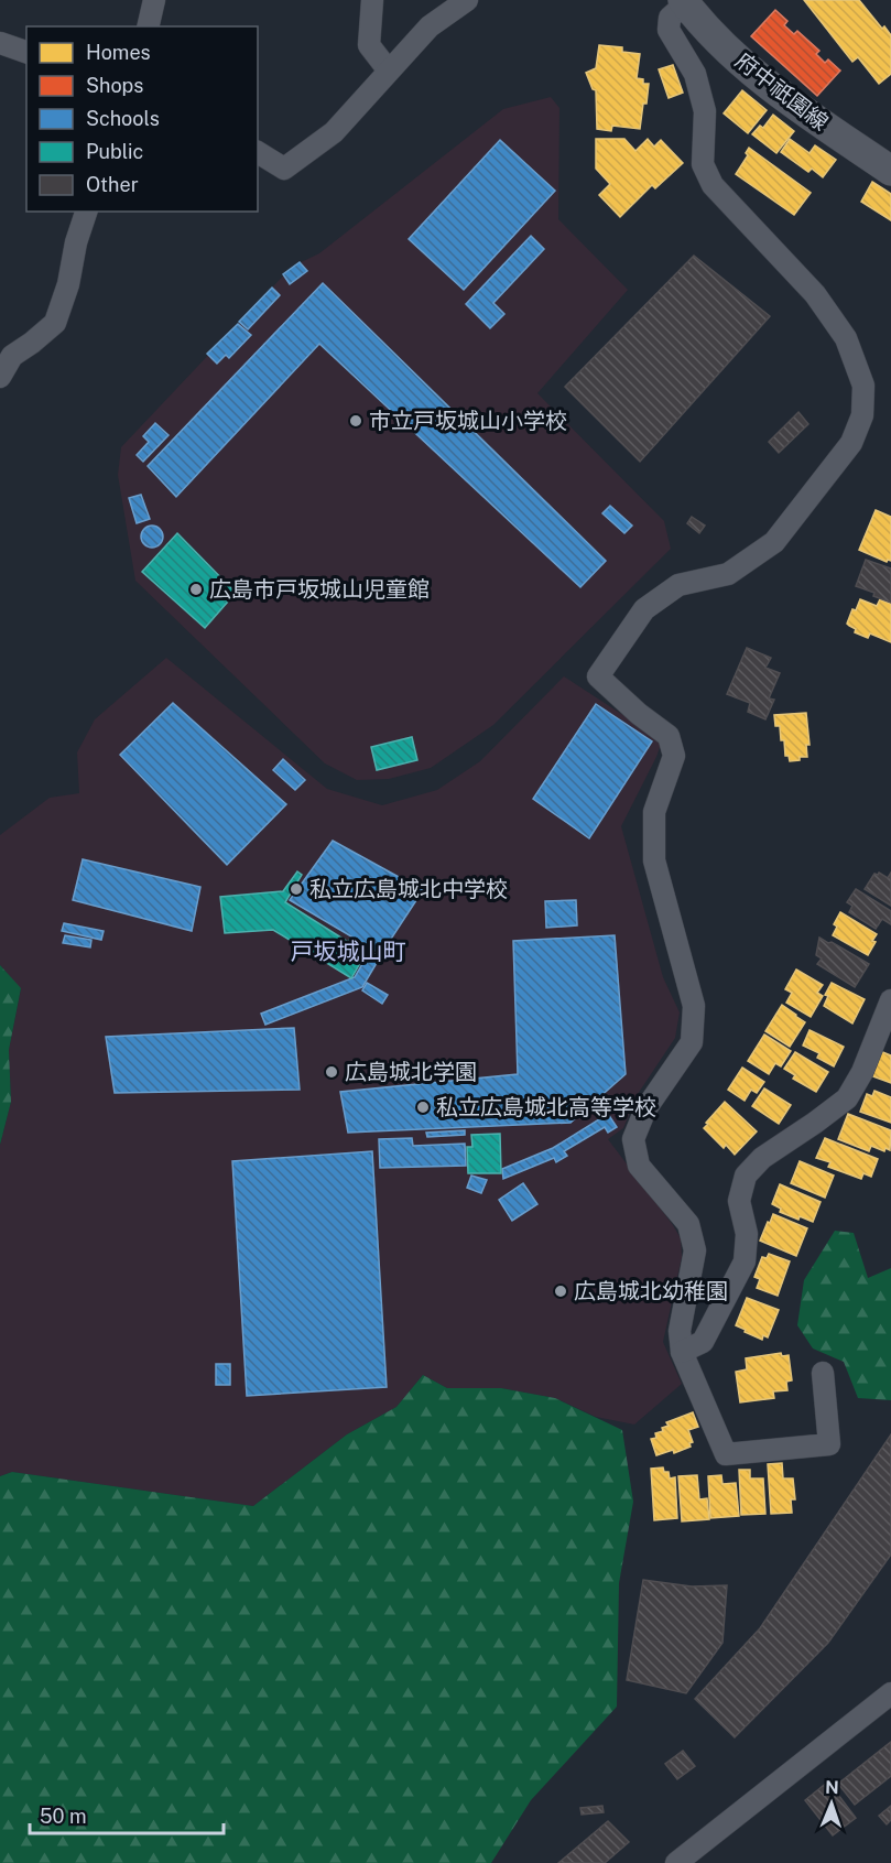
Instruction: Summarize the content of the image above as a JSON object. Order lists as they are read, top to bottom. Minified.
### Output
{"streets":{"main road":["府中祇園線"]},"districts":["戸坂城山町"],"places":["市立戸坂城山小学校","広島市戸坂城山児童館","私立広島城北中学校","広島城北学園","私立広島城北高等学校","広島城北幼稚園"],"legend":["Homes","Shops","Schools","Public","Other"],"scale_bar":"50 m","north":"top"}
